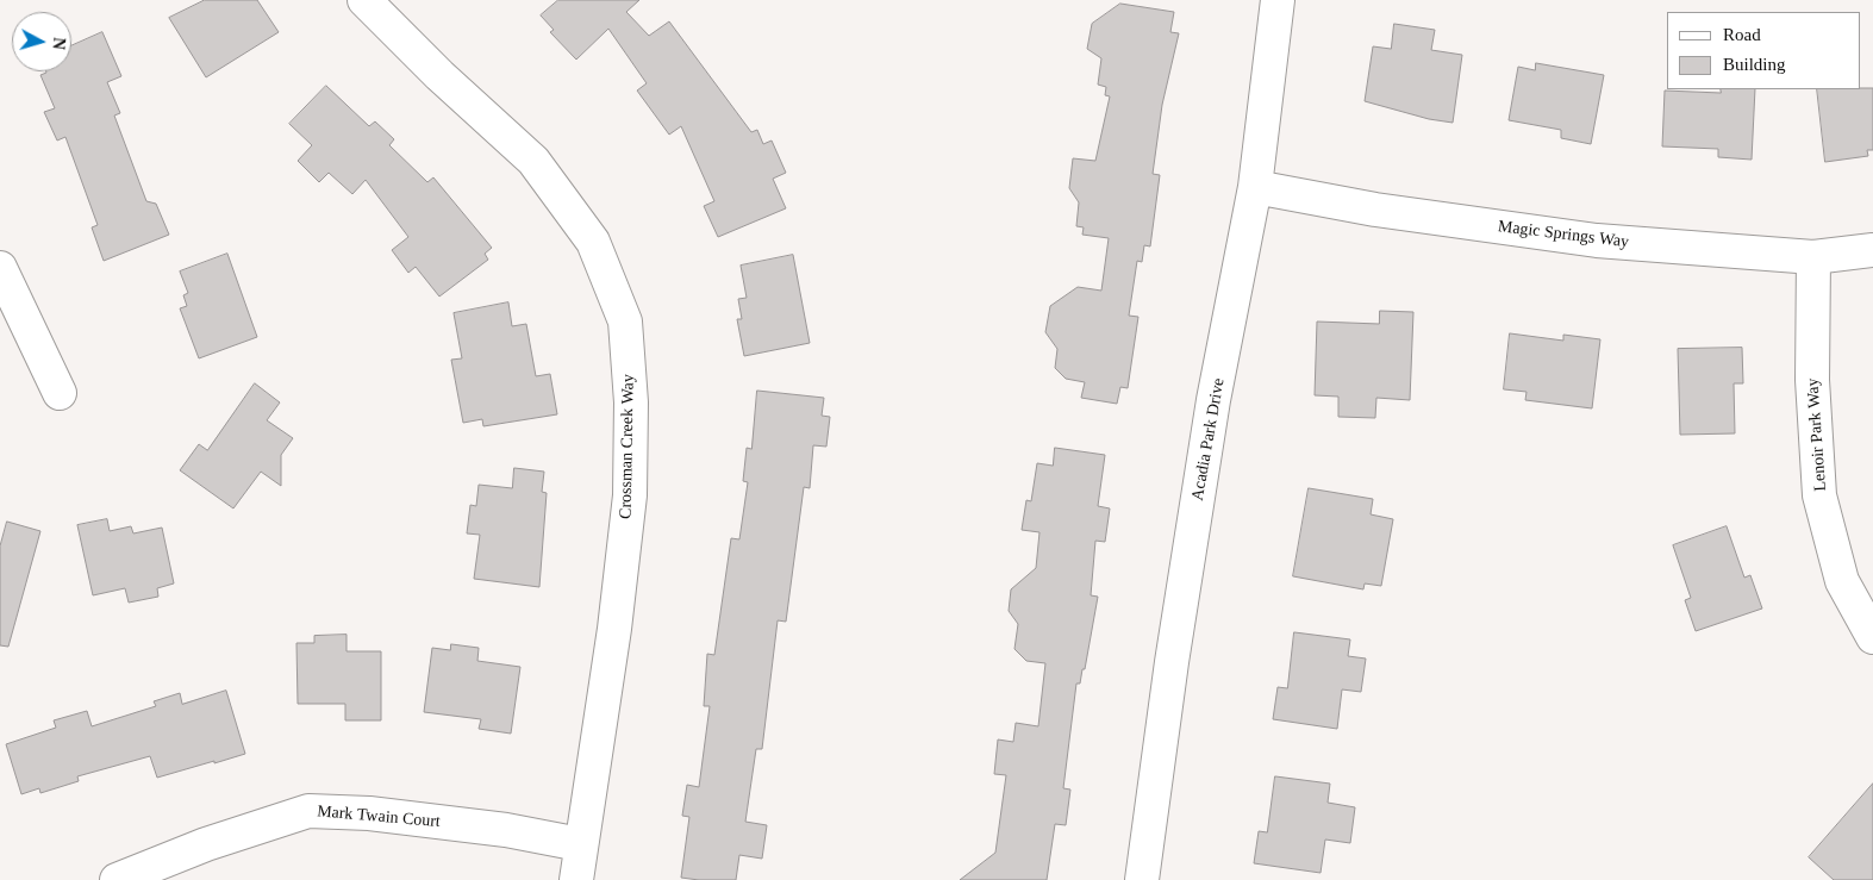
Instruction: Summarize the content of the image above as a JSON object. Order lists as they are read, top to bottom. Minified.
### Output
{"streets":{"street":["Magic Springs Way","Lenoir Park Way","Acadia Park Drive","Crossman Creek Way","Mark Twain Court"]},"crossings":[["Magic Springs Way","Lenoir Park Way"],["Magic Springs Way","Acadia Park Drive"],["Crossman Creek Way","Mark Twain Court"]],"legend":["Road","Building"],"north":"right"}
